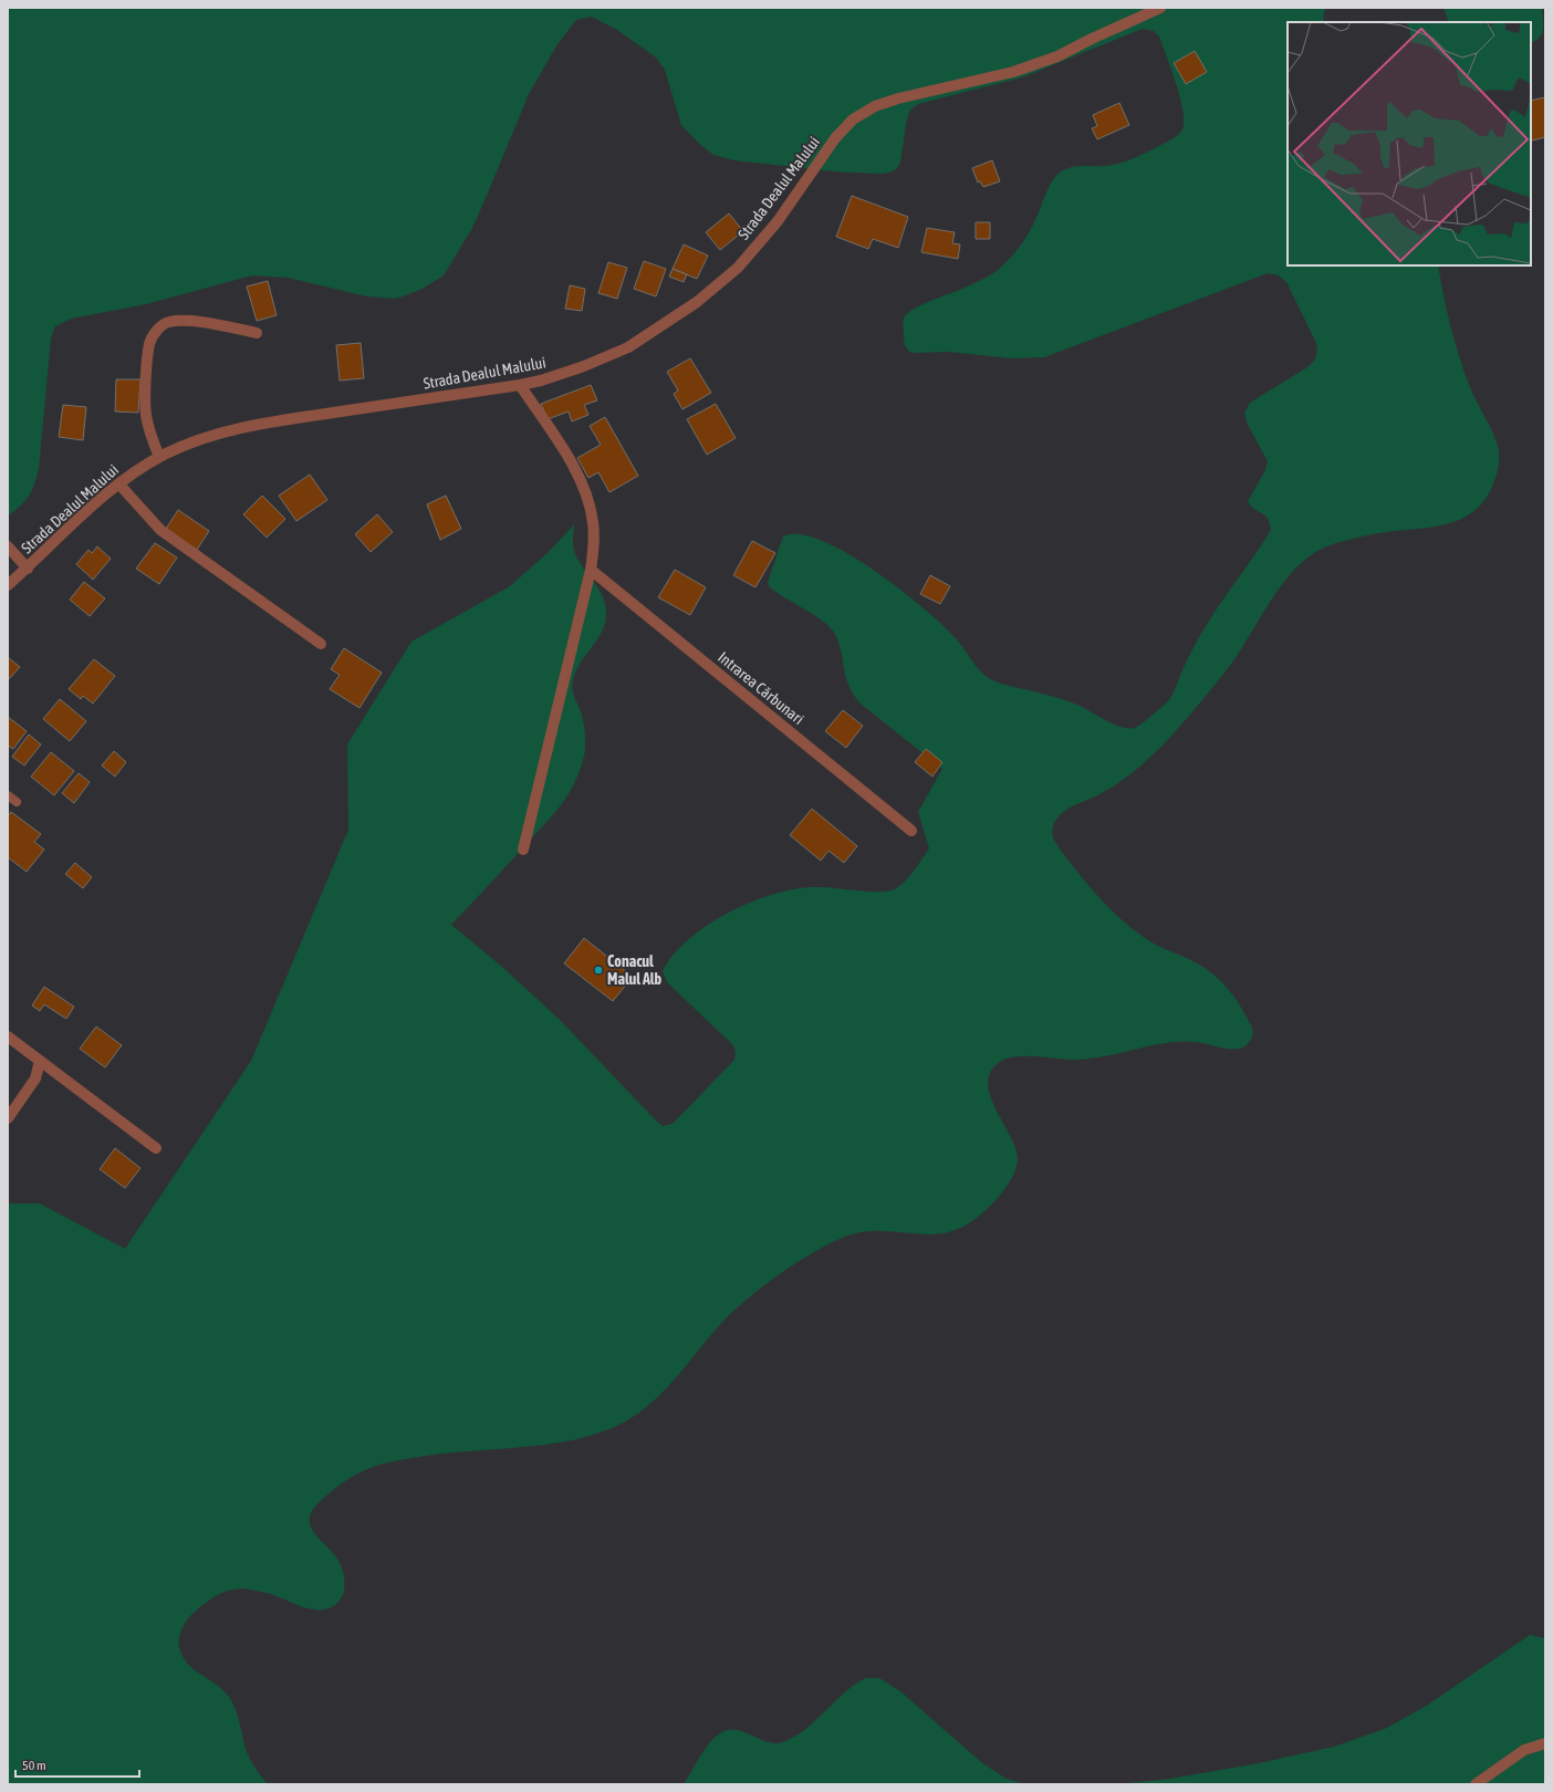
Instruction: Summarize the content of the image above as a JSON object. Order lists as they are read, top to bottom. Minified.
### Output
{"streets":{"street":["Strada Dealul Malului","Intrarea Cărbunari"]},"places":["Conacul Malul Alb"],"scale_bar":"50 m"}
